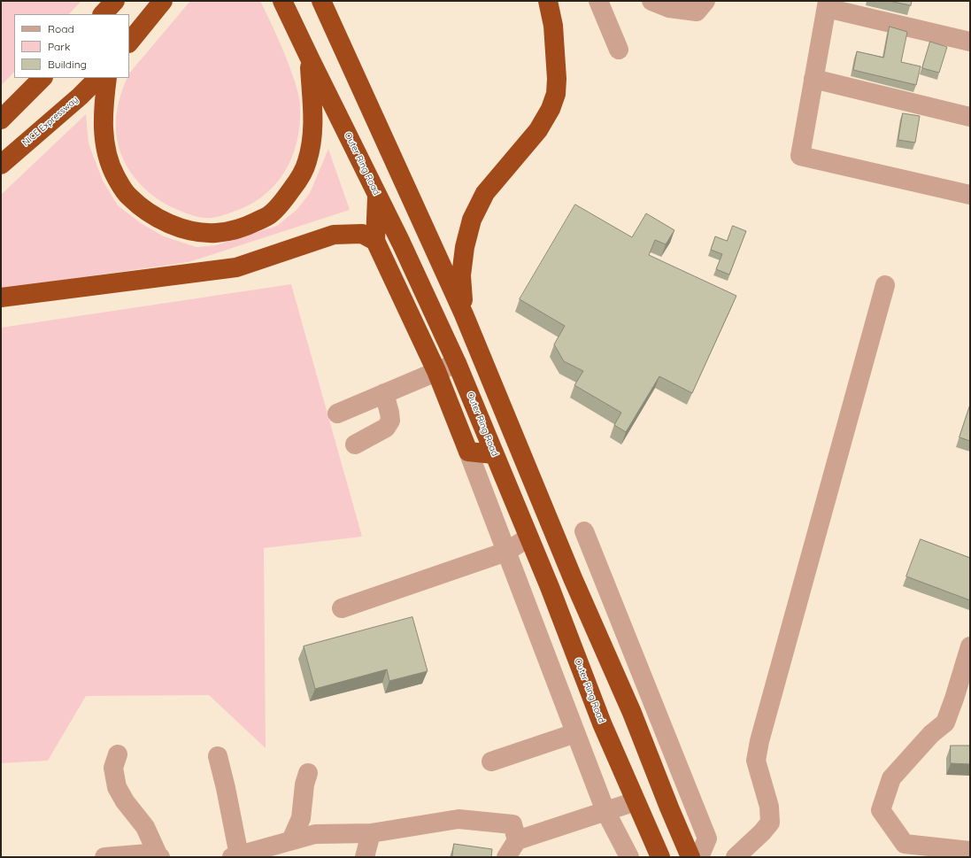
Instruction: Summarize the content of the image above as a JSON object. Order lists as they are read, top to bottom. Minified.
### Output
{"streets":{"highway":["NICE Expressway","Outer Ring Road"]},"legend":["Road","Park","Building"]}
